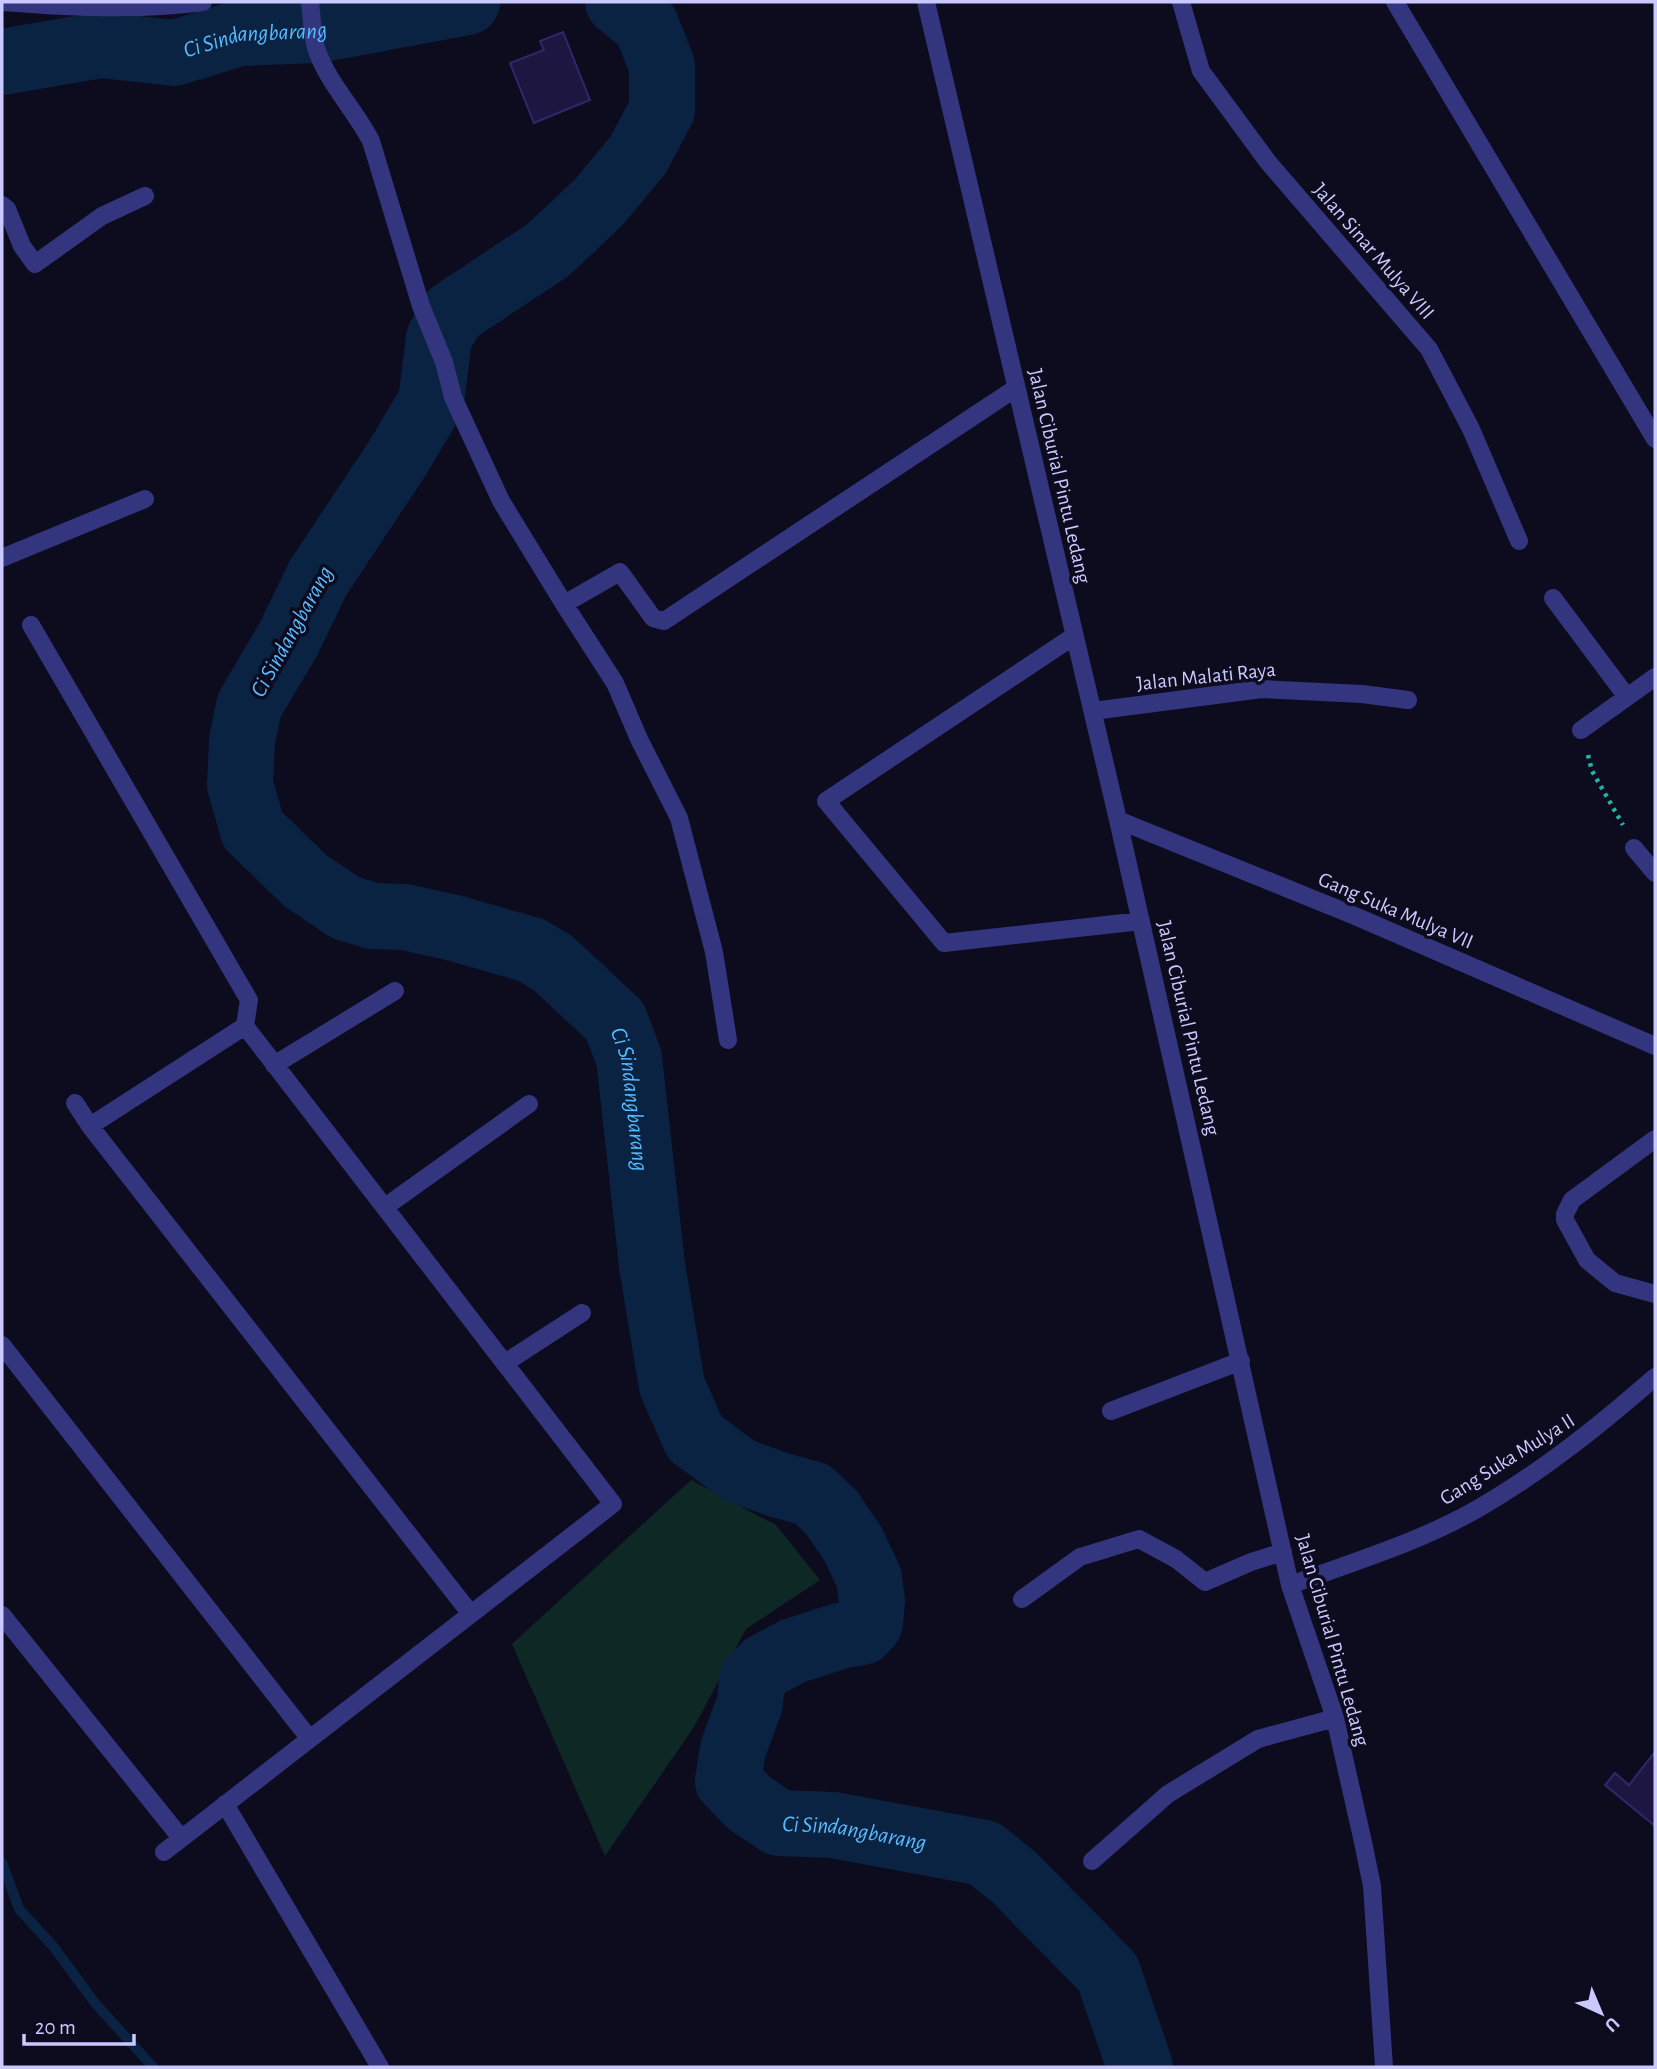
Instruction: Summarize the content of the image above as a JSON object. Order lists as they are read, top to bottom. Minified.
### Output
{"streets":{"street":["Jalan Sinar Mulya VIII","Jalan Ciburial Pintu Ledang","Jalan Malati Raya","Gang Suka Mulya VII","Gang Suka Mulya II"]},"crossings":[["Jalan Ciburial Pintu Ledang","Jalan Malati Raya"],["Jalan Ciburial Pintu Ledang","Gang Suka Mulya VII"],["Jalan Ciburial Pintu Ledang","Gang Suka Mulya II"]],"water":["Ci Sindangbarang"],"scale_bar":"20 m","north":"bottom right"}
